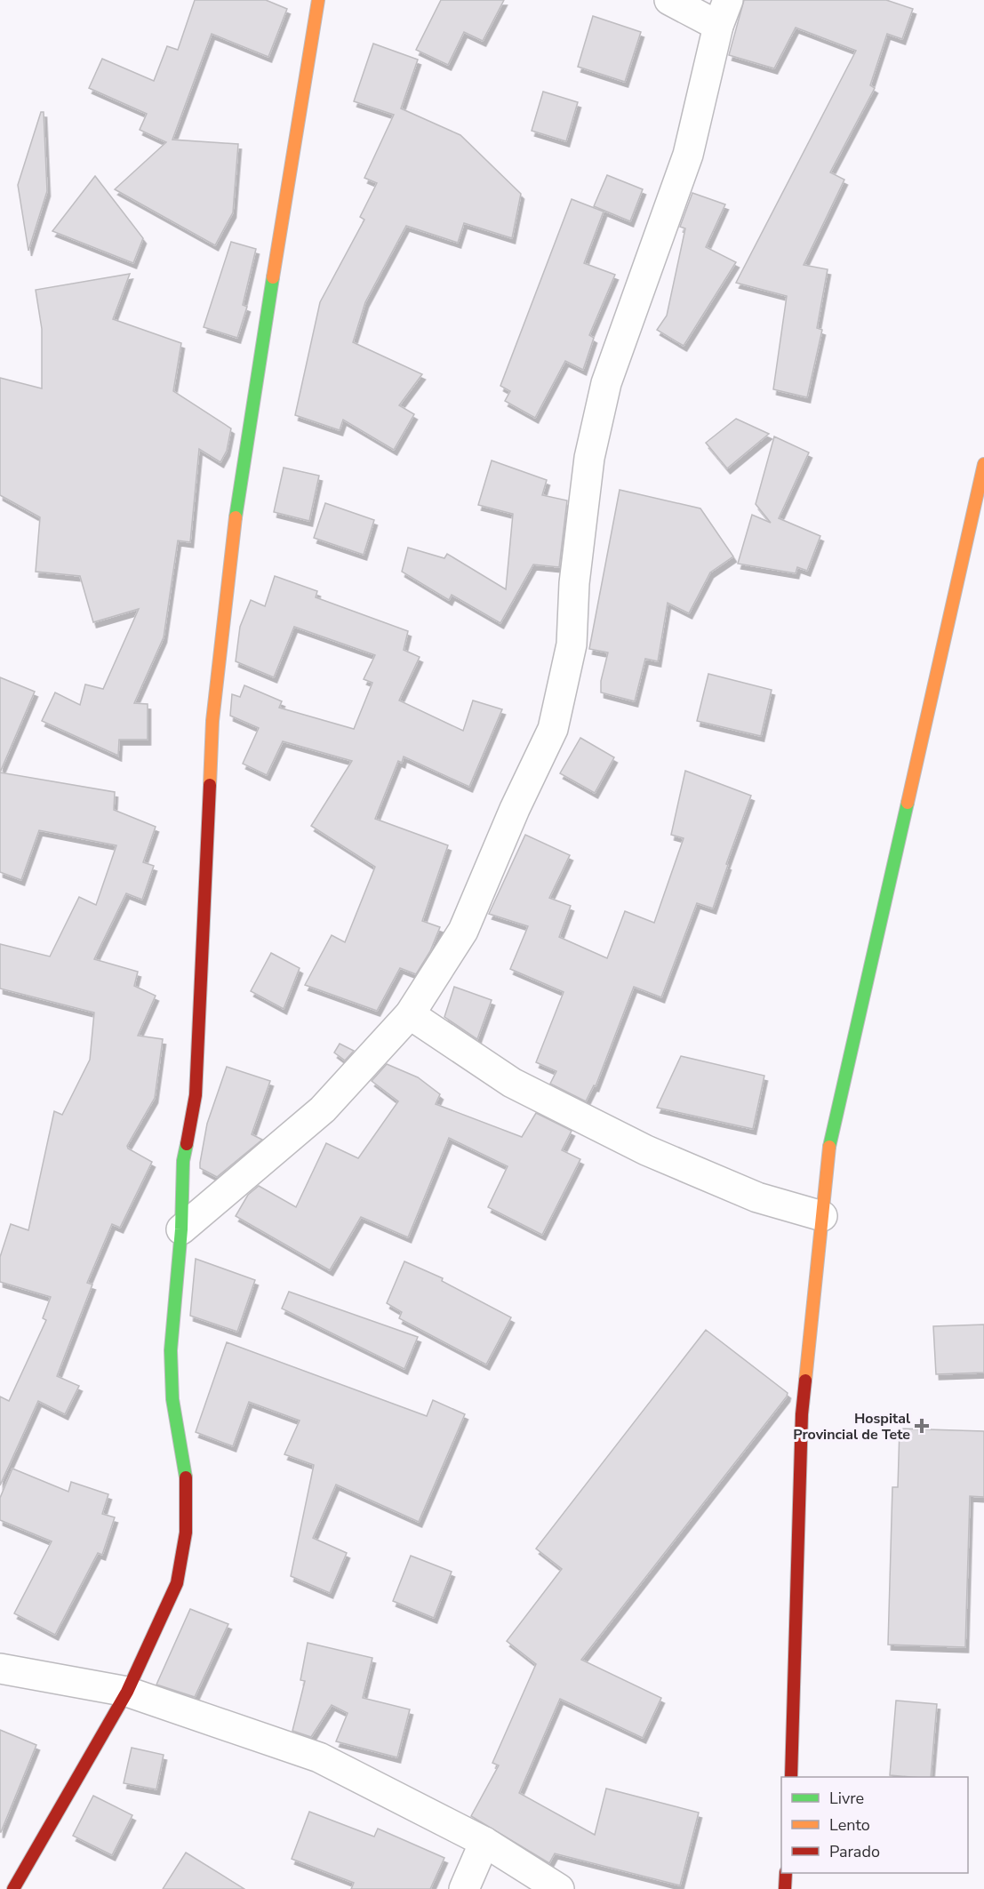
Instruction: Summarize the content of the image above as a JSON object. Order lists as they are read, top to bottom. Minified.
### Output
{"places":{"health":["Hospital Provincial de Tete"]},"legend":["Livre","Lento","Parado"]}
